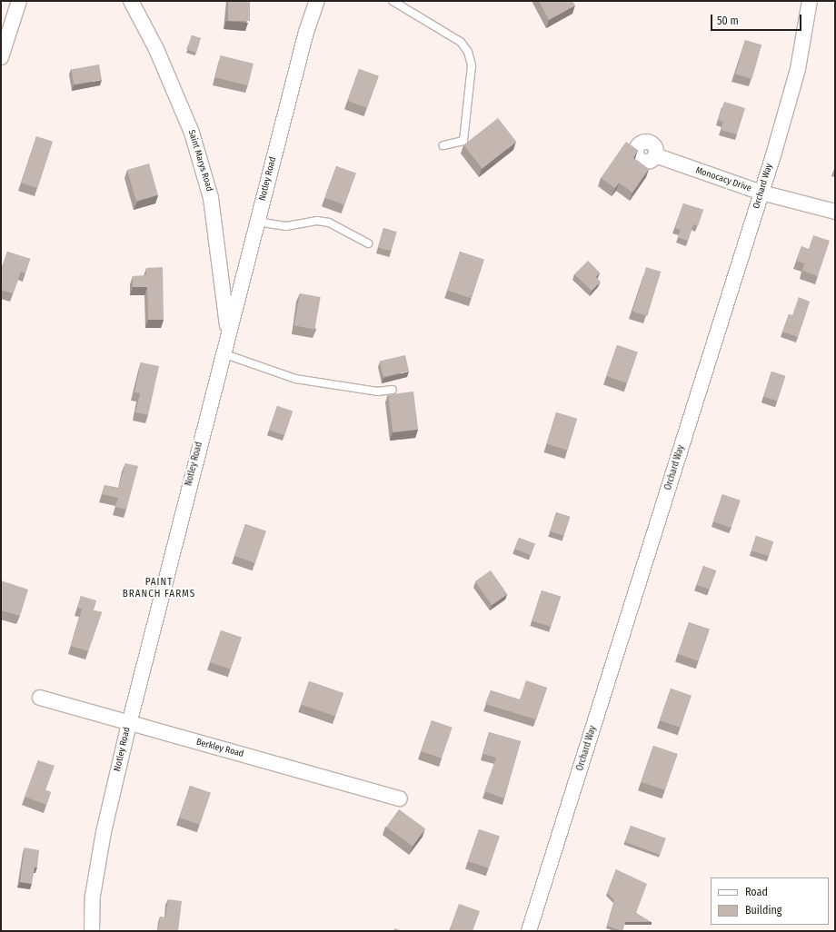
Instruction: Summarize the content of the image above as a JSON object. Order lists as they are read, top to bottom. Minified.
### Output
{"streets":{"street":["Saint Marys Road","Notley Road","Monocacy Drive","Orchard Way","Berkley Road"]},"crossings":[["Saint Marys Road","Notley Road"],["Notley Road","Berkley Road"],["Monocacy Drive","Orchard Way"]],"districts":["PAINT BRANCH FARMS"],"legend":["Road","Building"],"scale_bar":"50 m"}
